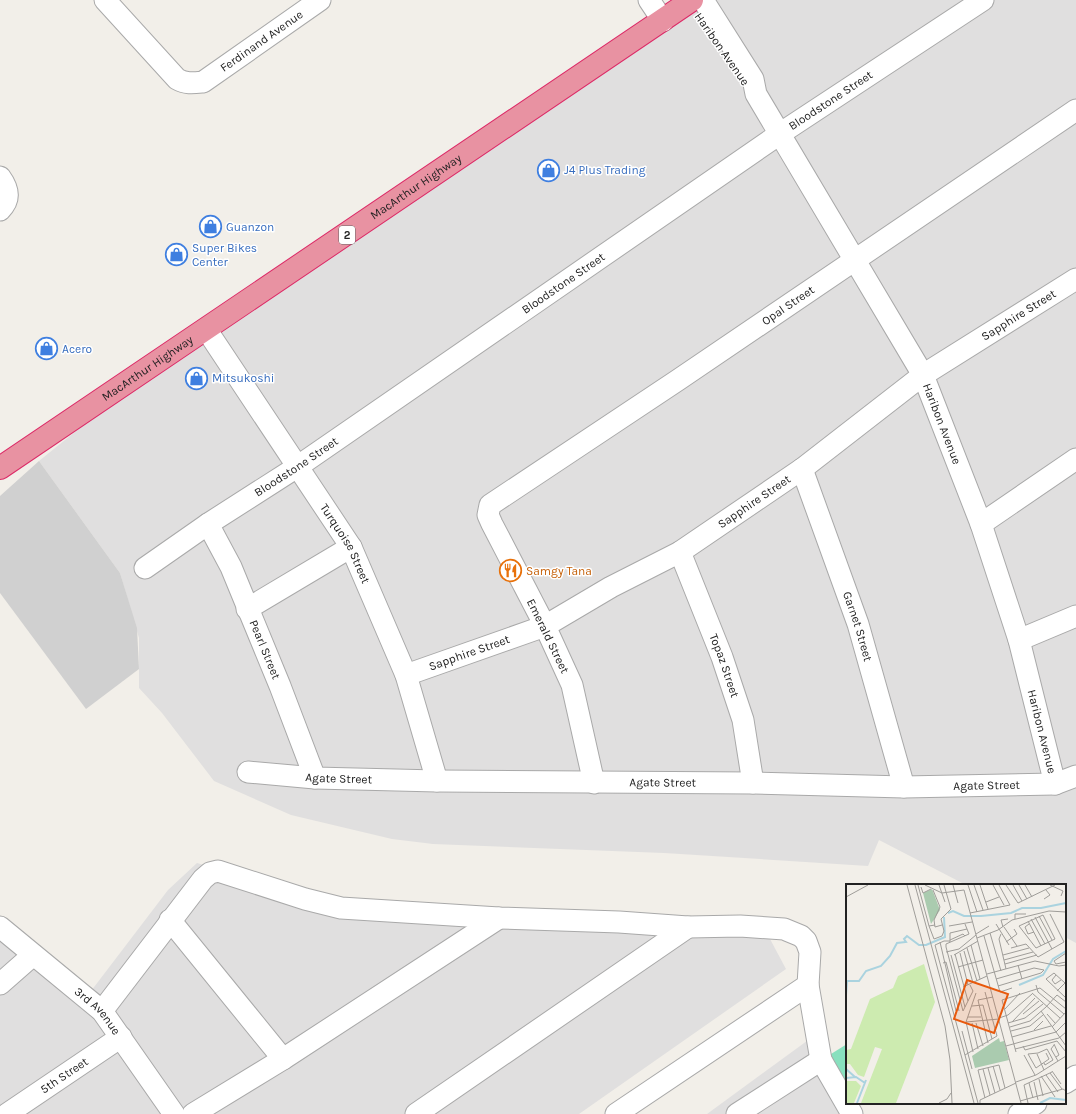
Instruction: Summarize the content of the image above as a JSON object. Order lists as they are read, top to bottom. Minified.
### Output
{"streets":{"highway":["MacArthur Highway","2"],"street":["Ferdinand Avenue","Haribon Avenue","Bloodstone Street","Opal Street","Sapphire Street","Turquoise Street","Garnet Street","Emerald Street","Pearl Street","Topaz Street","Agate Street","3rd Avenue","5th Street"]},"crossings":[["Haribon Avenue","Bloodstone Street"],["Haribon Avenue","MacArthur Highway"],["Haribon Avenue","Opal Street"],["Haribon Avenue","Sapphire Street"],["Haribon Avenue","Agate Street"],["Bloodstone Street","Turquoise Street"],["Bloodstone Street","Pearl Street"],["MacArthur Highway","Turquoise Street"],["Opal Street","Emerald Street"],["Sapphire Street","Turquoise Street"],["Sapphire Street","Garnet Street"],["Sapphire Street","Emerald Street"],["Sapphire Street","Topaz Street"],["Turquoise Street","Agate Street"],["Garnet Street","Agate Street"],["Emerald Street","Agate Street"],["Pearl Street","Agate Street"],["Topaz Street","Agate Street"],["3rd Avenue","5th Street"]],"places":{"shop":["J4 Plus Trading","Guanzon","Super Bikes Center","Acero","Mitsukoshi"],"restaurant":["Samgy Tana"]}}
